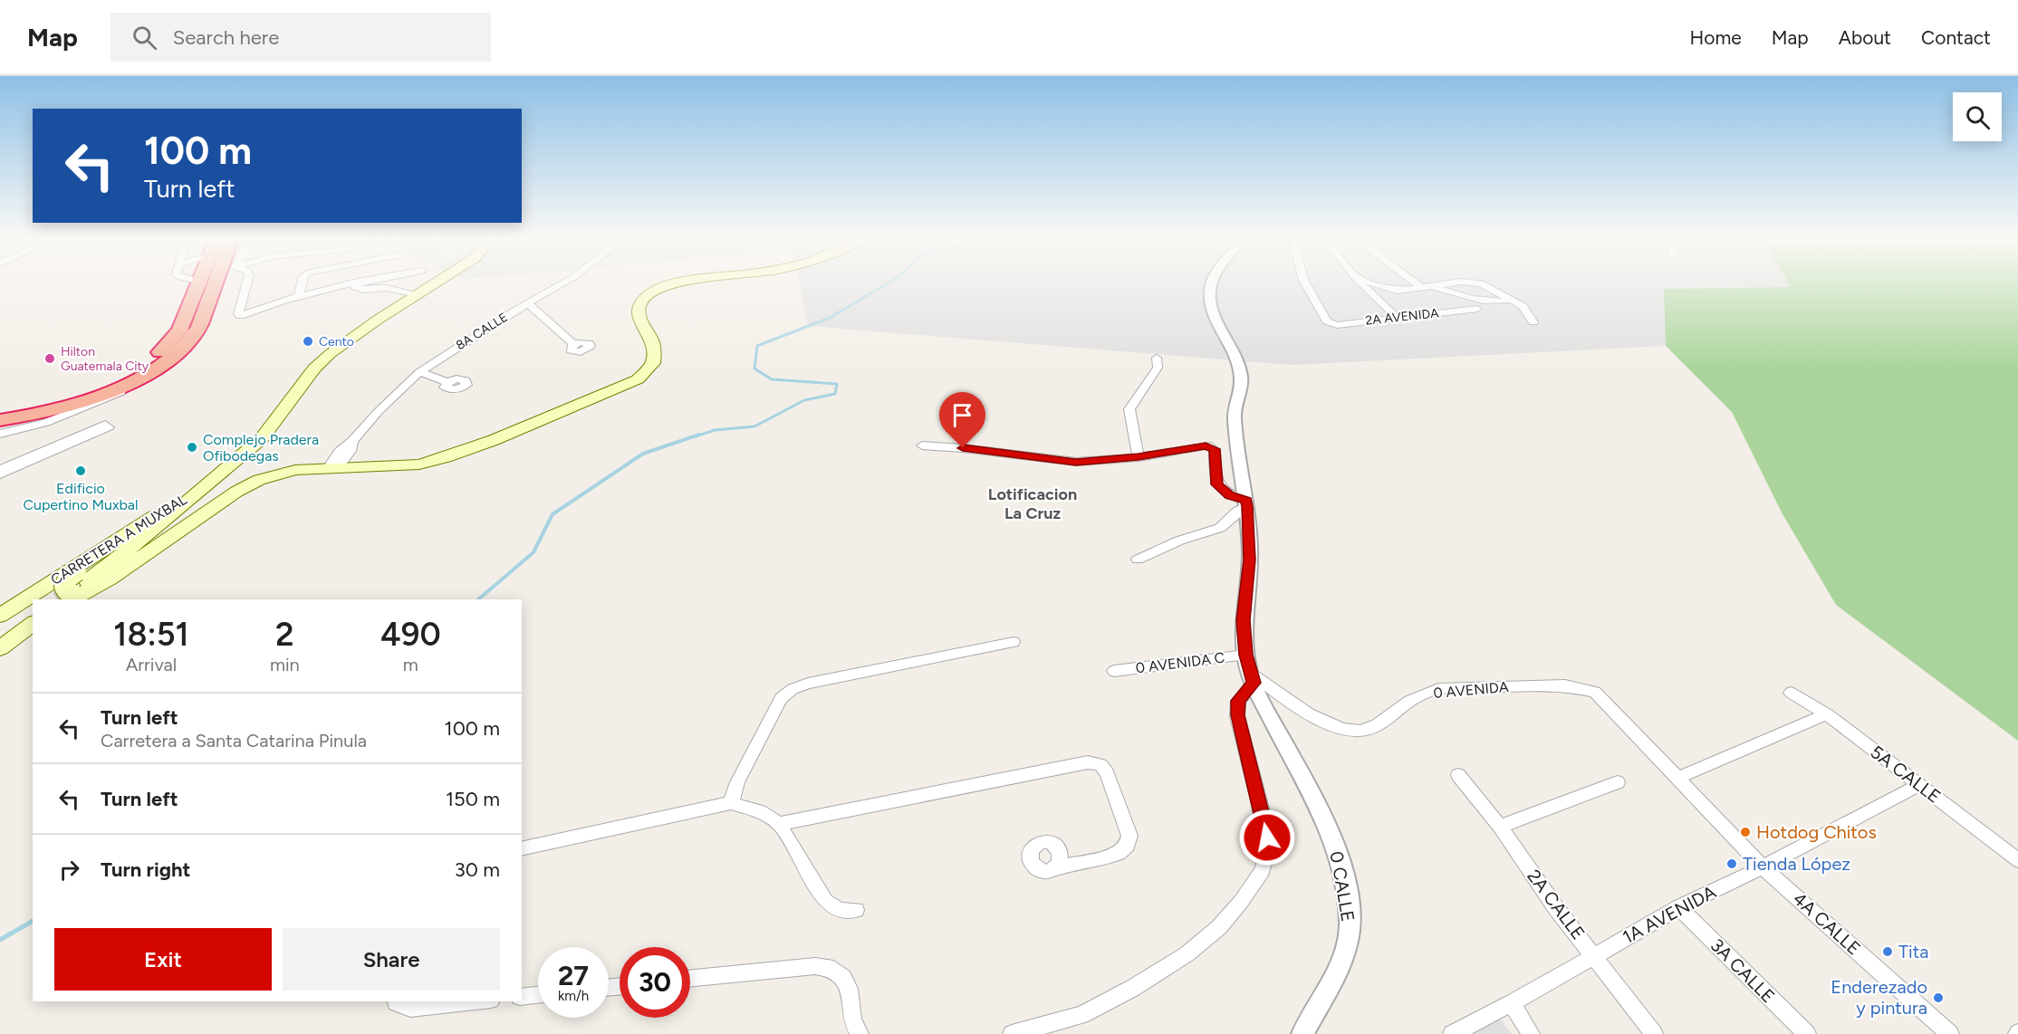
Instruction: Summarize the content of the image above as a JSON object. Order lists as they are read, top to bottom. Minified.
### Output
{"streets":{"main road":["CARRETERA A MUXBAL"],"street":["2A AVENIDA","8A CALLE","0 AVENIDA C","0 AVENIDA","5A CALLE","0 CALLE","2A CALLE","1A AVENIDA","4A CALLE","3A CALLE"]},"crossings":[["0 AVENIDA C","0 CALLE"],["0 AVENIDA","0 CALLE"],["0 AVENIDA","4A CALLE"],["5A CALLE","1A AVENIDA"],["2A CALLE","1A AVENIDA"],["1A AVENIDA","4A CALLE"],["1A AVENIDA","3A CALLE"]],"districts":["Lotificacion La Cruz"],"places":["Cento","Hilton Guatemala City","Complejo Pradera Ofibodegas","Edificio Cupertino Muxbal","Hotdog Chitos","Tienda López","Tita","Enderezado y pintura"],"page":{"header":"Map","search":"Search here","nav":["Home","Map","About","Contact"],"turn":["100 m","Turn left"],"eta":["18:51","Arrival","2","min","490","m"],"list":[{"name":"Turn left","note":"Carretera a Santa Catarina Pinula","value":"100 m"},{"name":"Turn left","value":"150 m"},{"name":"Turn right","value":"30 m"}],"buttons":["Exit","Share"],"speed":"27 km/h","limit":"30"}}
